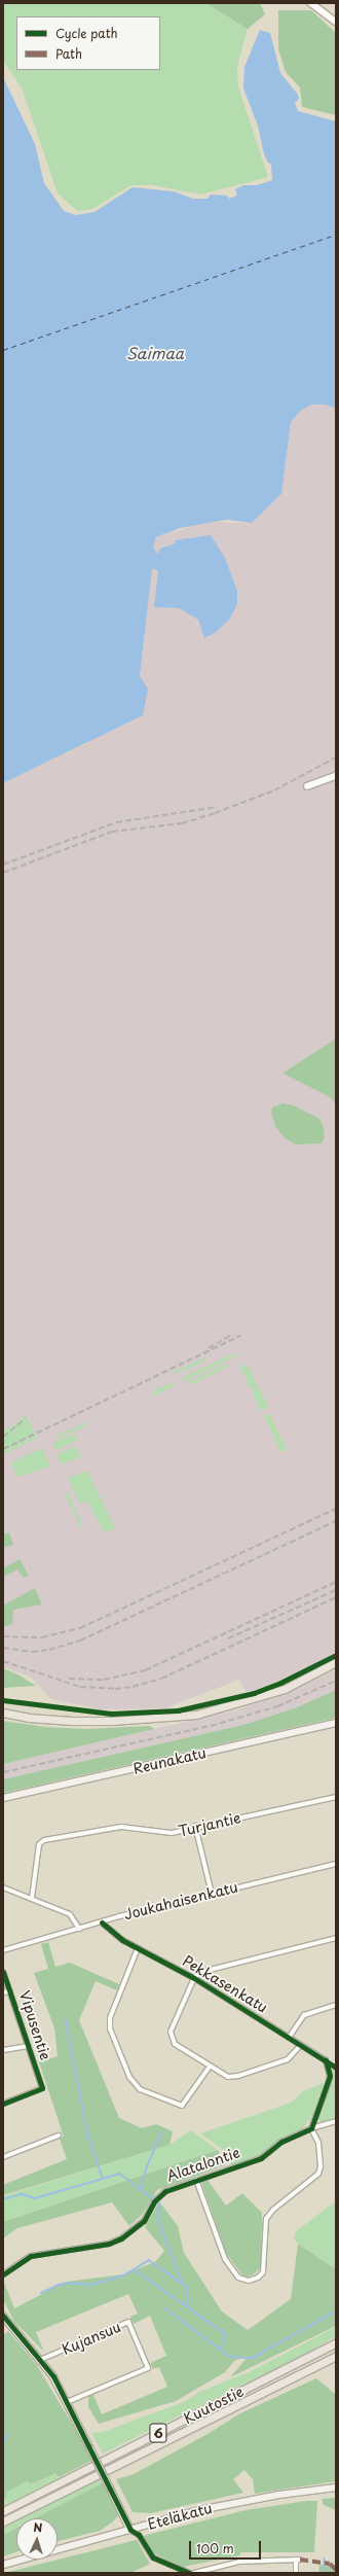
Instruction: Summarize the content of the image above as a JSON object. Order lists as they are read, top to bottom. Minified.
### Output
{"streets":{"main road":["Reunakatu","Kuutostie","6","Eteläkatu"],"street":["Turjantie","Joukahaisenkatu","Pekkasenkatu","Vipusentie","Alatalontie","Kujansuu"]},"crossings":[["Joukahaisenkatu","Pekkasenkatu"],["Pekkasenkatu","Alatalontie"]],"water":["Saimaa"],"legend":["Cycle path","Path"],"scale_bar":"100 m","north":"top"}
